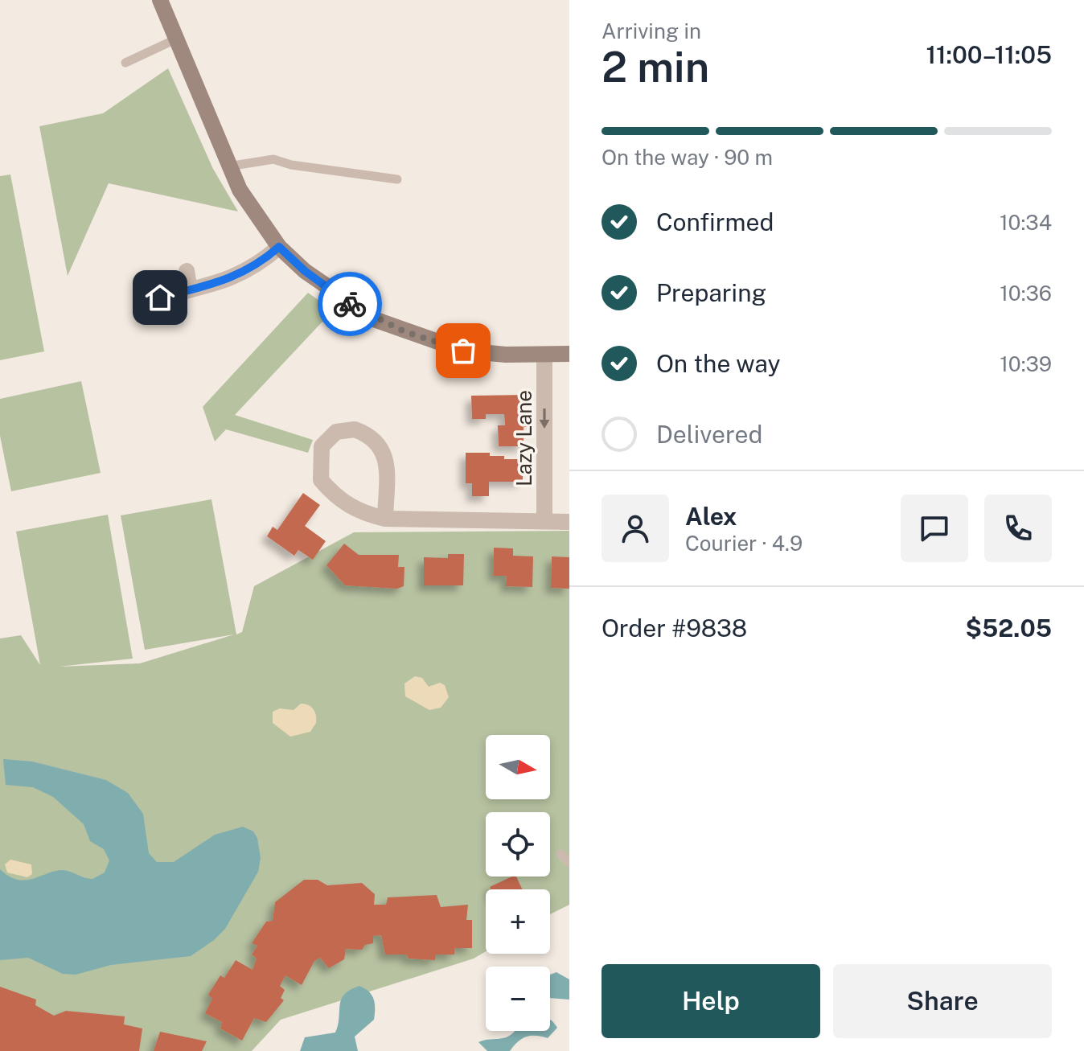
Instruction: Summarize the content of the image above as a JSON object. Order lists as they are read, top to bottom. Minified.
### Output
{"streets":{"street":["Lazy Lane"]},"one_way":["Lazy Lane"],"north":"right","page":{"heading":["2 min","Arriving in","11:00–11:05"],"panel":["Alex","Courier · 4.9","Order #9838","$52.05"],"bar":"On the way · 90 m","list":[["Confirmed","10:34"],["Preparing","10:36"],["On the way","10:39"],"Delivered"],"map_buttons":["+","−"],"buttons":["Help","Share"]}}
